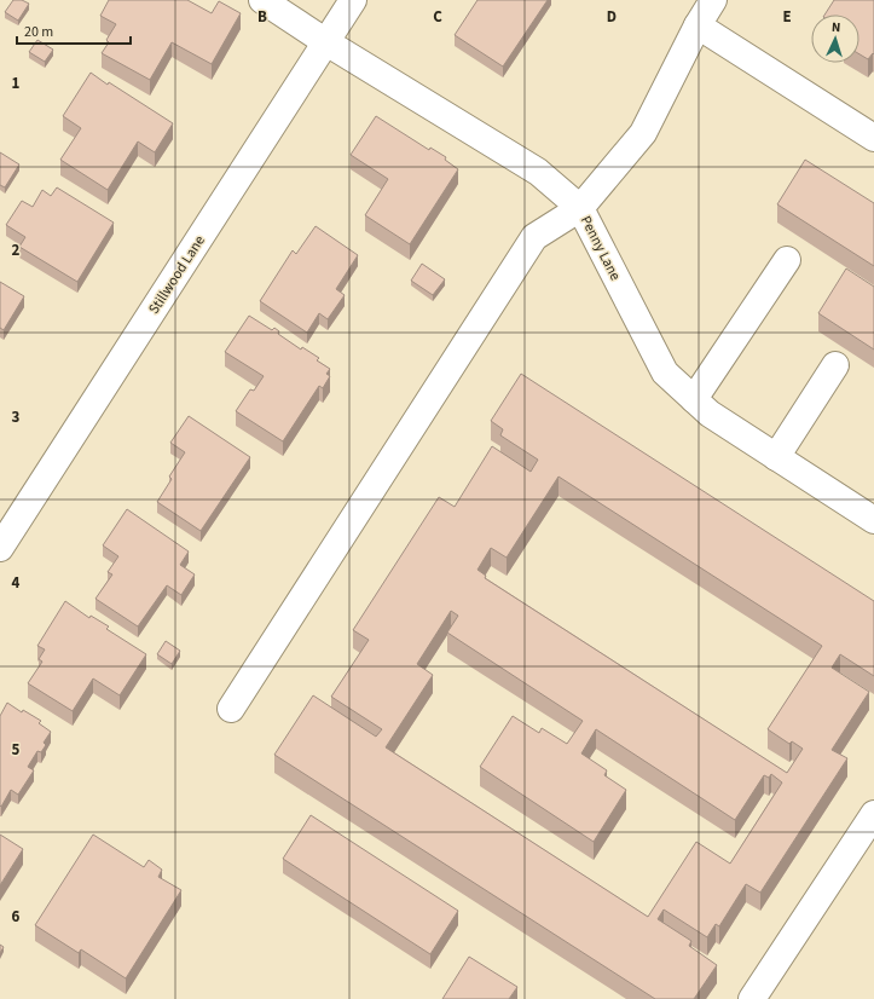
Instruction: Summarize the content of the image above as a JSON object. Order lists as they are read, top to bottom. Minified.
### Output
{"streets":{"street":["Penny Lane","Stillwood Lane"]},"crossings":[["Penny Lane","Stillwood Lane"]],"scale_bar":"20 m","north":"top","grid":{"columns":["B","C","D","E"],"rows":["1","2","3","4","5","6"]}}
